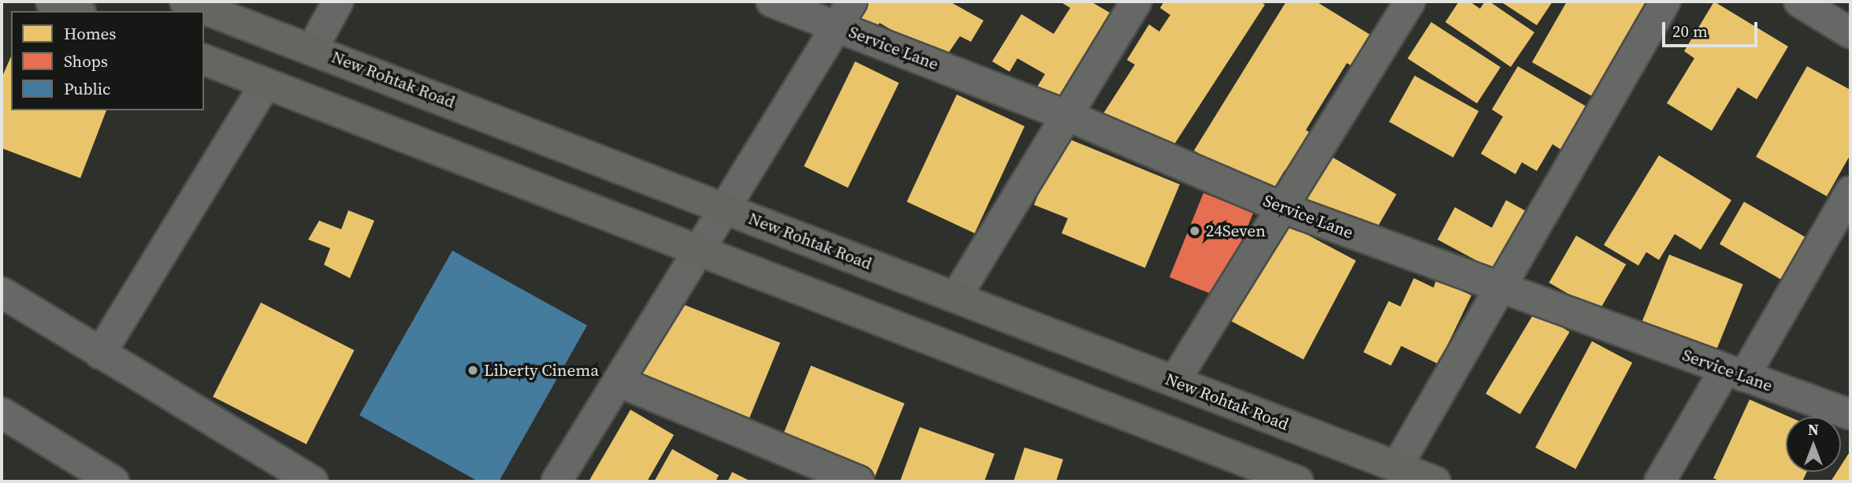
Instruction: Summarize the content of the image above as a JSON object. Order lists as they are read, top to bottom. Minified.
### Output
{"streets":{"main road":["New Rohtak Road"],"street":["Service Lane"]},"places":["24Seven","Liberty Cinema"],"legend":["Homes","Shops","Public"],"scale_bar":"20 m","north":"top"}
